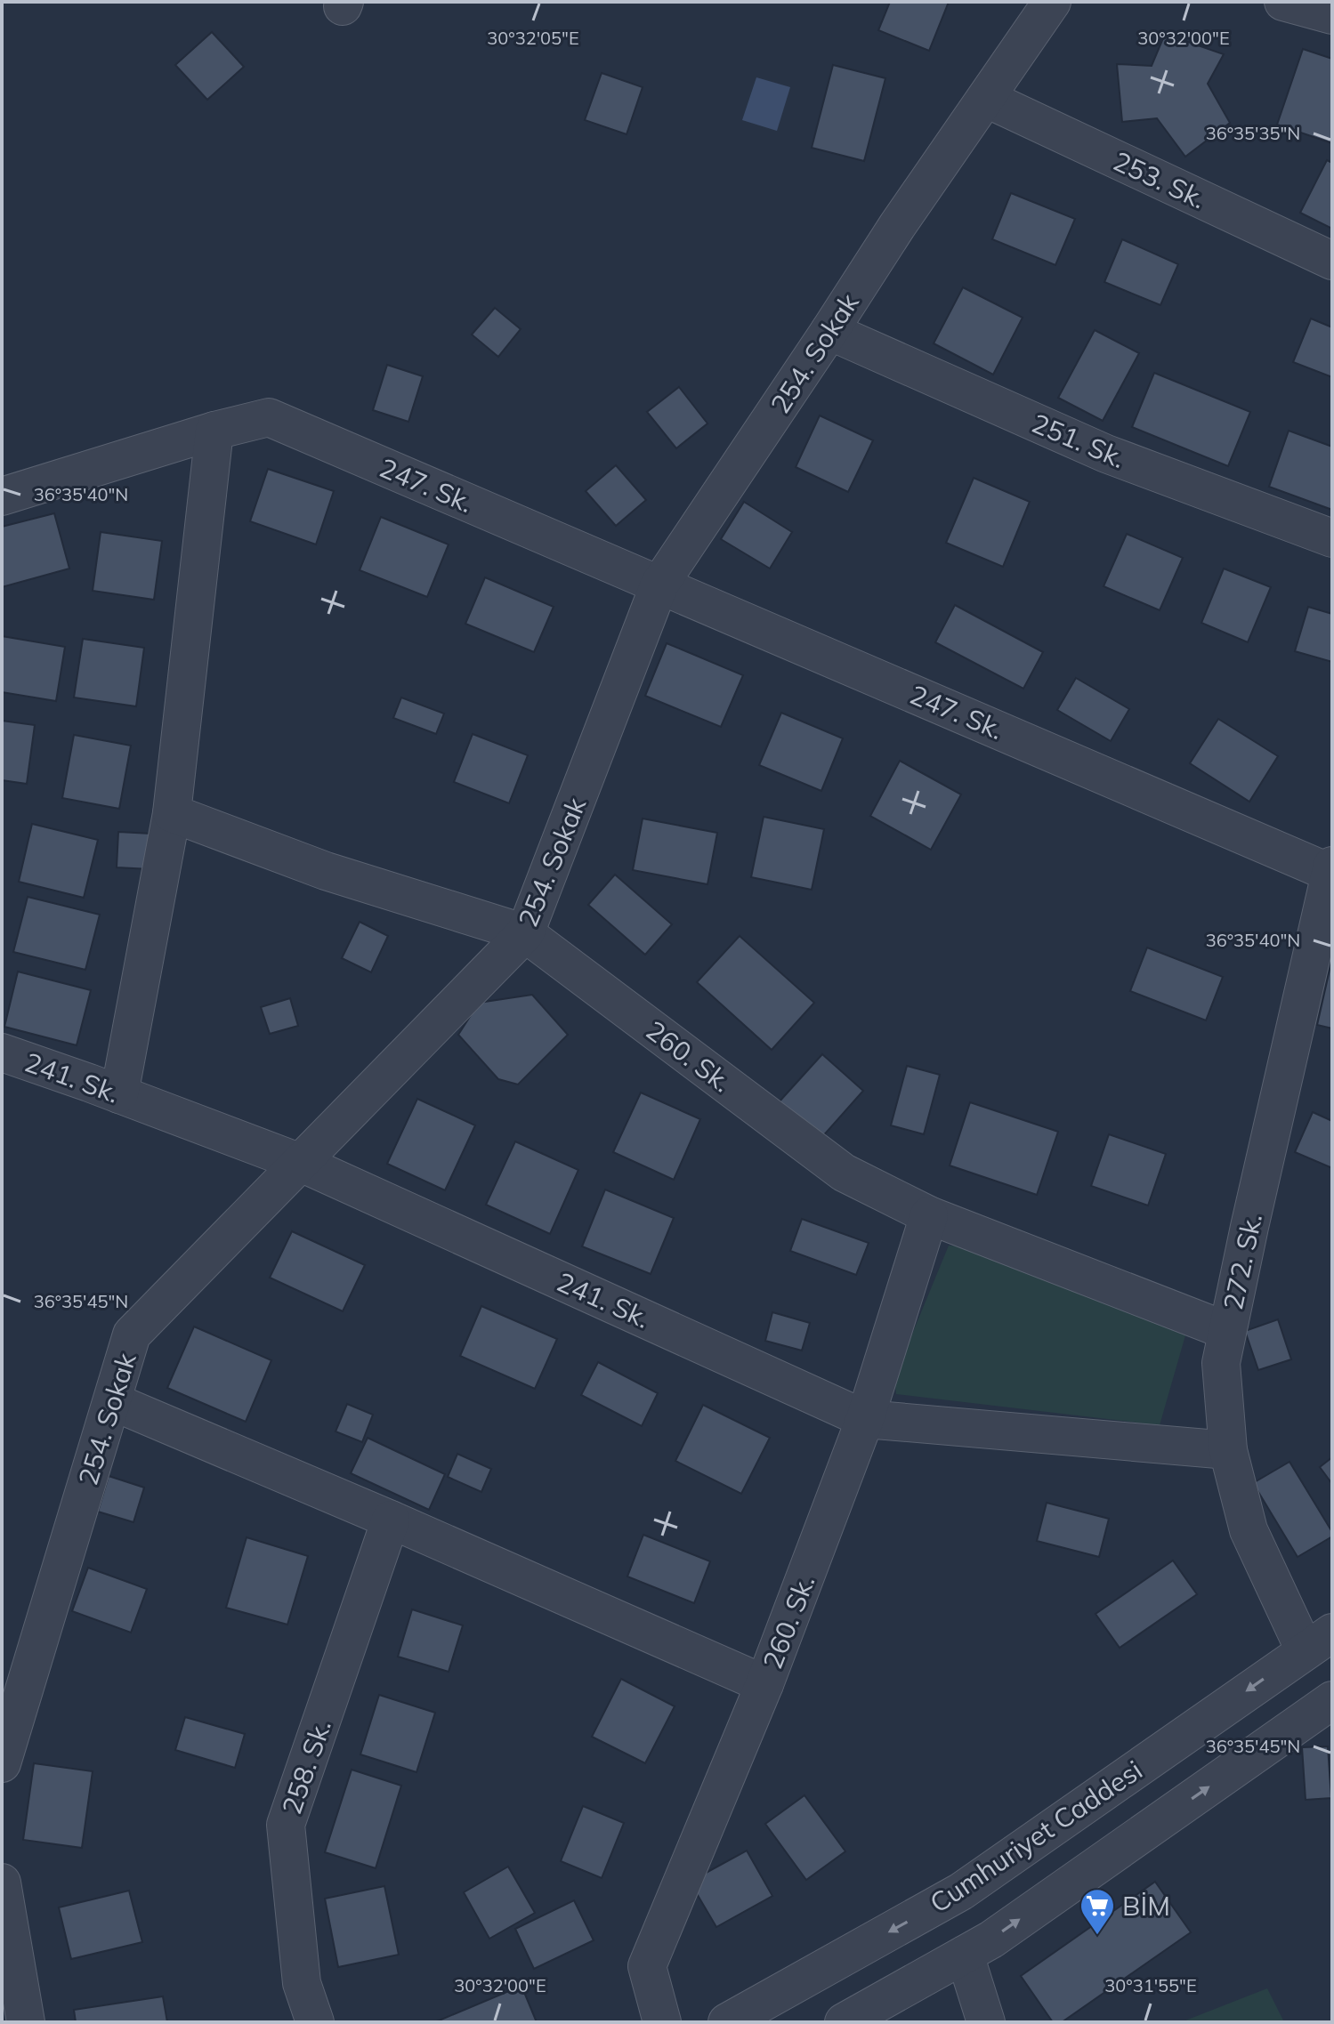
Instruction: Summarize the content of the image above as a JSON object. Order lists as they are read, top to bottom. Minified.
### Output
{"streets":{"street":["253. Sk.","254. Sokak","251. Sk.","247. Sk.","260. Sk.","241. Sk.","272. Sk.","258. Sk.","Cumhuriyet Caddesi"]},"crossings":[["253. Sk.","254. Sokak"],["254. Sokak","251. Sk."],["254. Sokak","247. Sk."],["254. Sokak","260. Sk."],["254. Sokak","241. Sk."],["247. Sk.","272. Sk."],["260. Sk.","241. Sk."],["260. Sk.","272. Sk."],["241. Sk.","272. Sk."],["272. Sk.","Cumhuriyet Caddesi"]],"places":{"supermarket":["BİM"]},"coordinates":["30°32'05\"E","30°32'00\"E","36°35'35\"N","36°35'40\"N","36°35'45\"N","30°31'55\"E"]}
